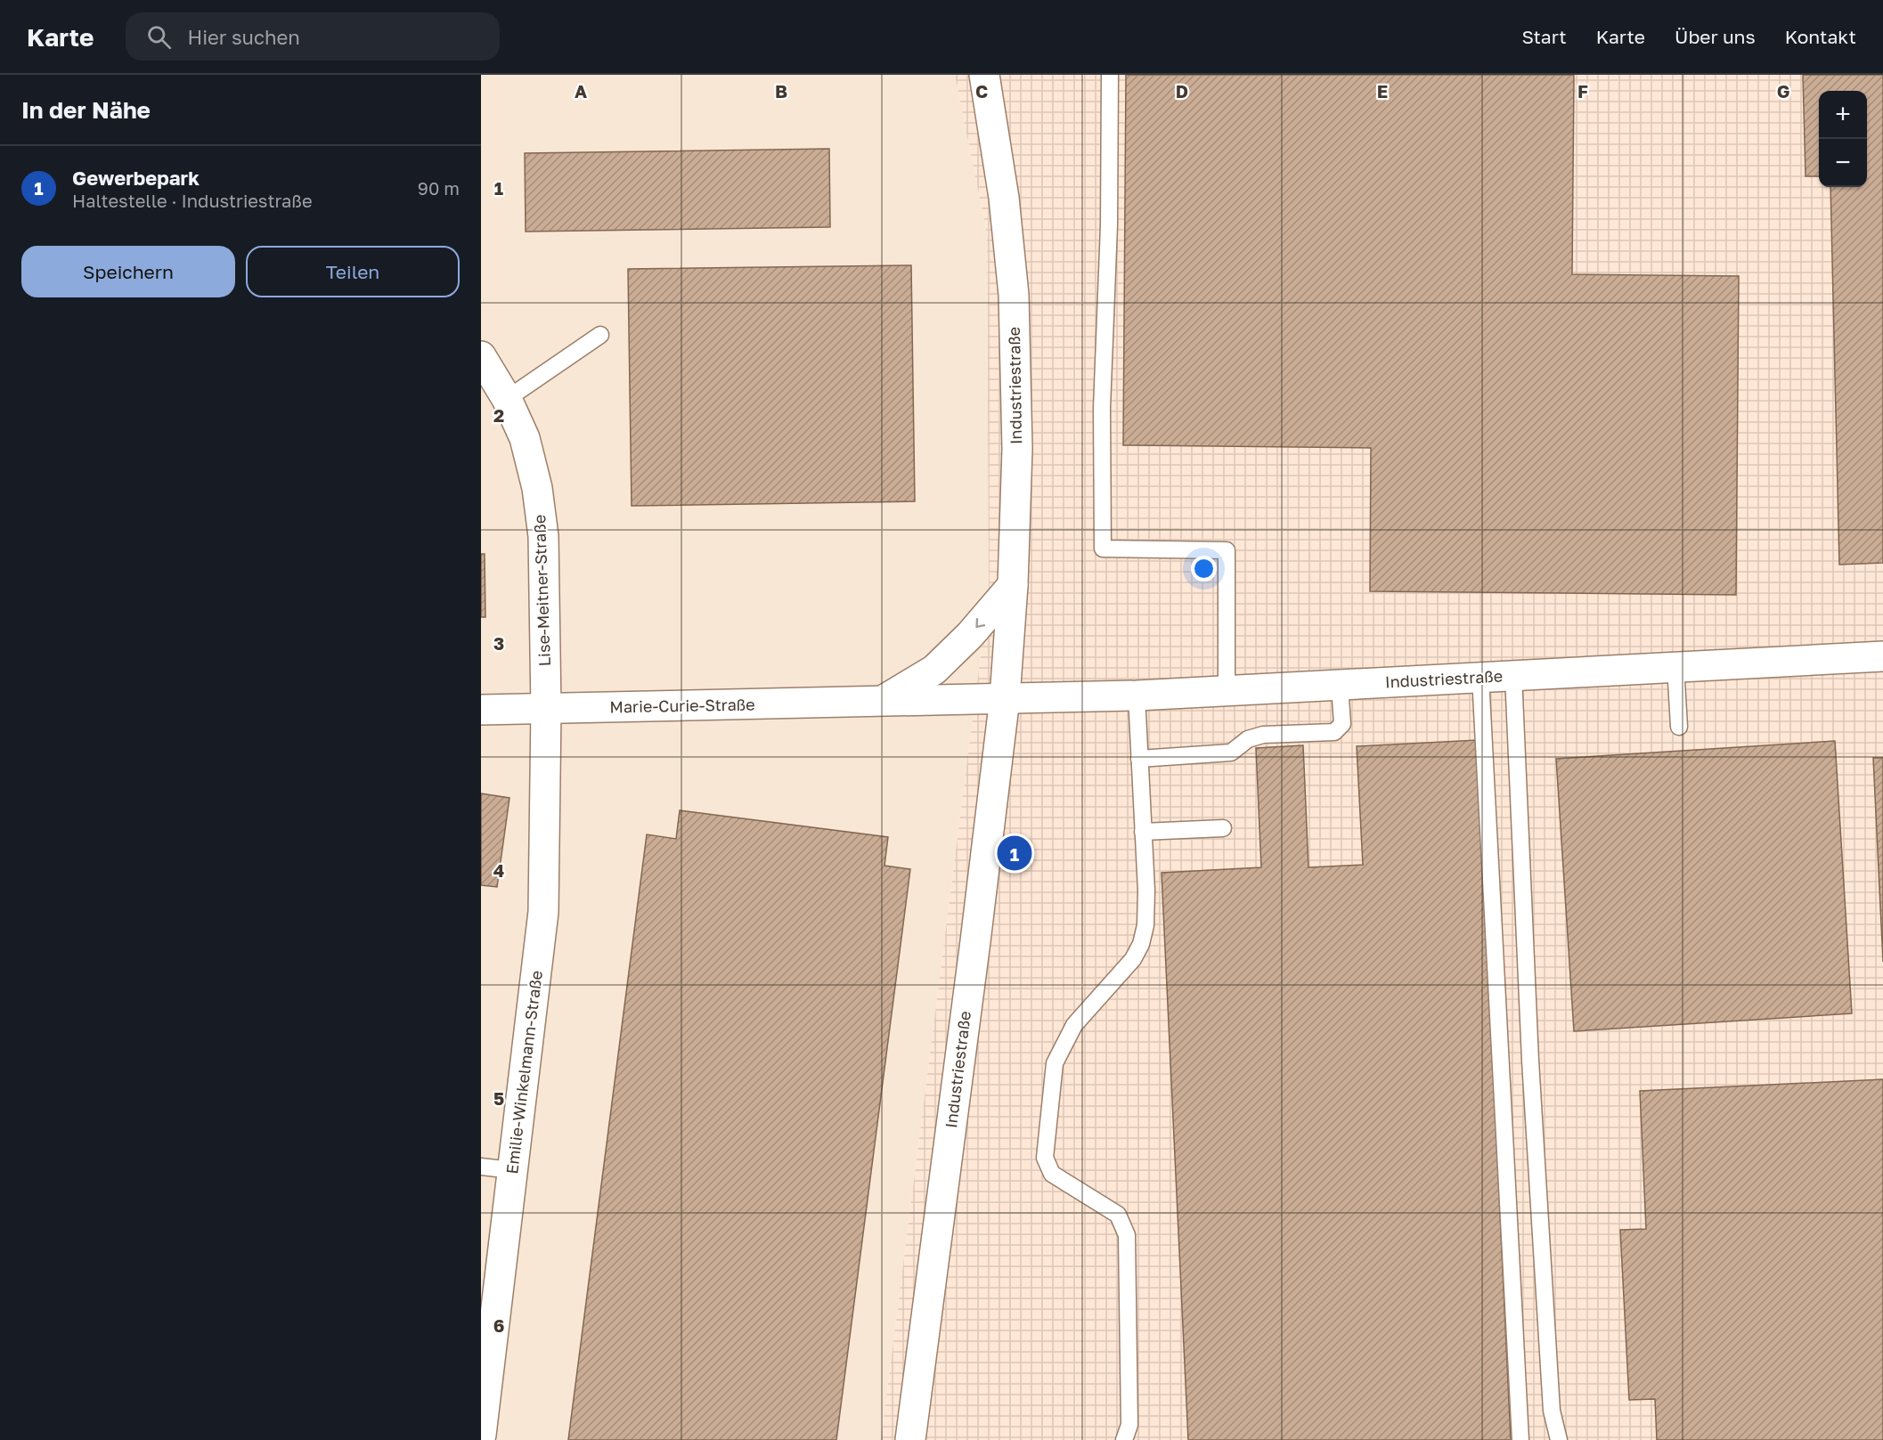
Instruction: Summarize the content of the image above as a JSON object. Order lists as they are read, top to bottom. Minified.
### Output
{"streets":{"street":["Industriestraße","Lise-Meitner-Straße","Marie-Curie-Straße","Emilie-Winkelmann-Straße"]},"crossings":[["Industriestraße","Marie-Curie-Straße"],["Lise-Meitner-Straße","Marie-Curie-Straße"],["Lise-Meitner-Straße","Emilie-Winkelmann-Straße"],["Marie-Curie-Straße","Emilie-Winkelmann-Straße"]],"page":{"header":"Karte","search":"Hier suchen","nav":["Start","Karte","Über uns","Kontakt"],"heading":"In der Nähe","map_buttons":["+","−"],"list":[{"mark":"1","name":"Gewerbepark","note":"Haltestelle · Industriestraße","value":"90 m"}],"buttons":["Speichern","Teilen"],"pins":"1"},"grid":{"columns":["A","B","C","D","E","F","G"],"rows":["1","2","3","4","5","6"]}}
